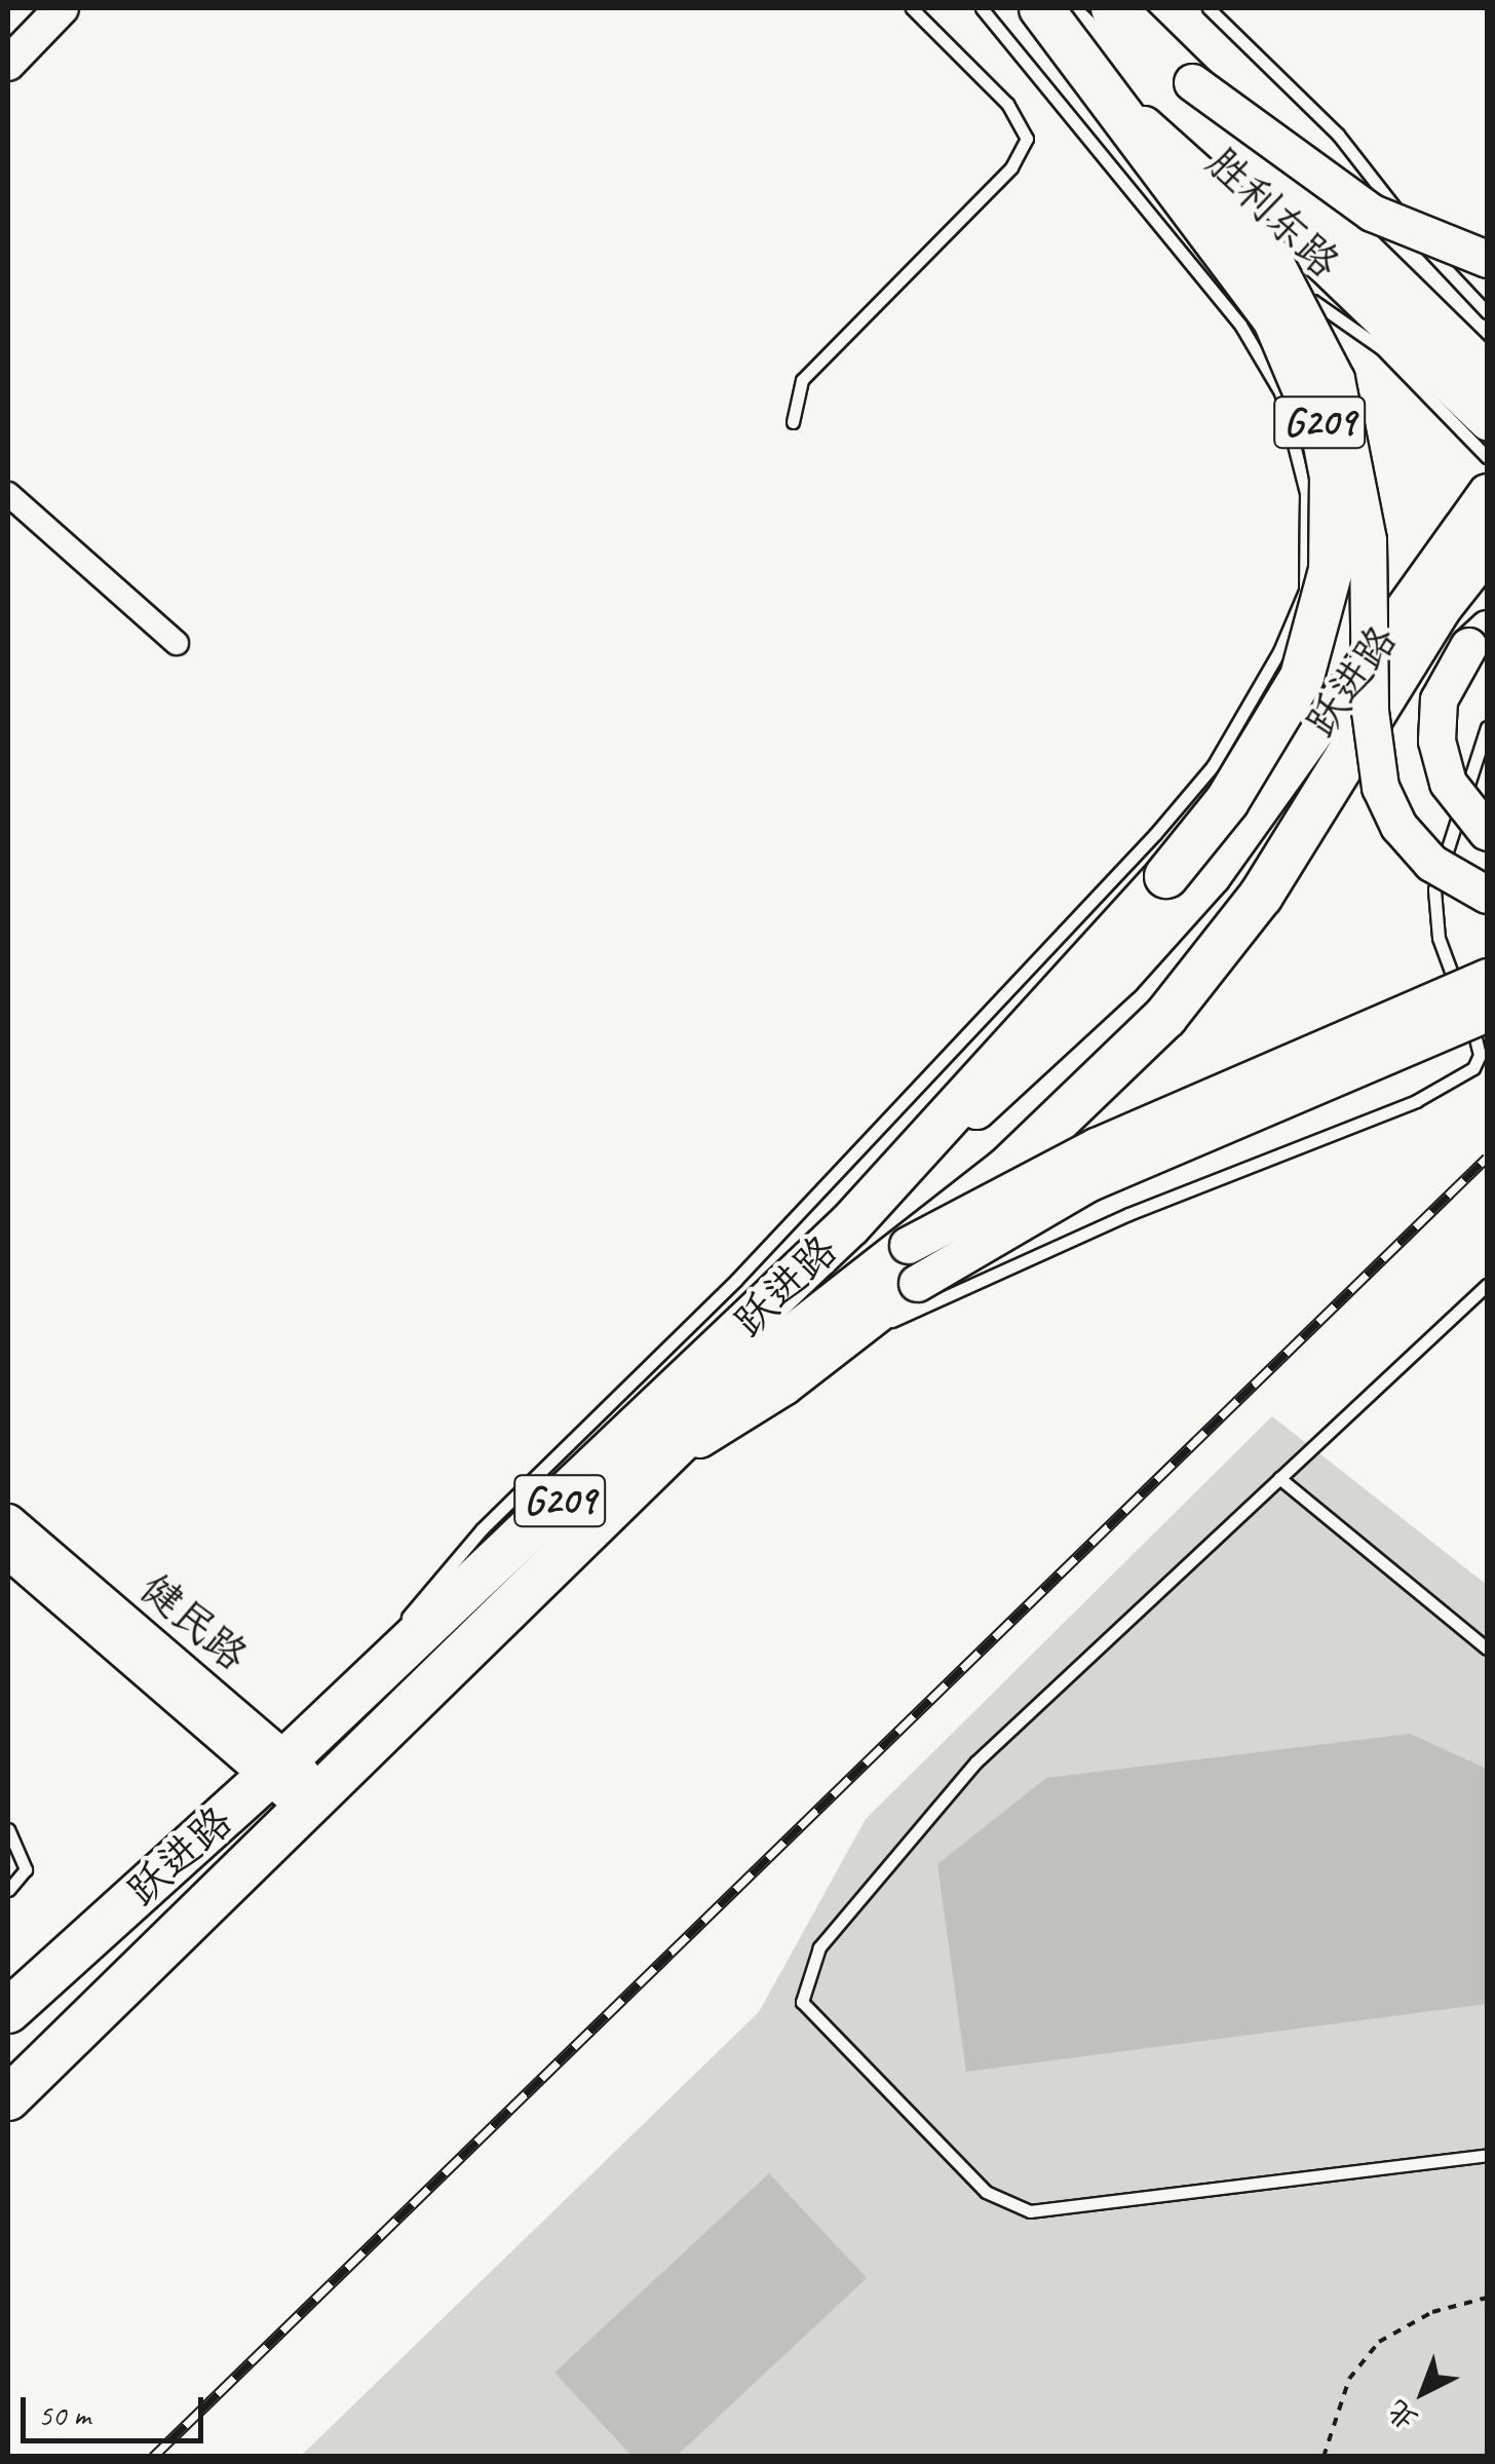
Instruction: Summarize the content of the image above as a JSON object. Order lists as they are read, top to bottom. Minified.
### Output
{"streets":{"highway":["胜利东路","G209","跃进路"],"main road":["健民路"]},"crossings":[["G209","跃进路"],["跃进路","健民路"]],"scale_bar":"50 m","north":"bottom left"}
